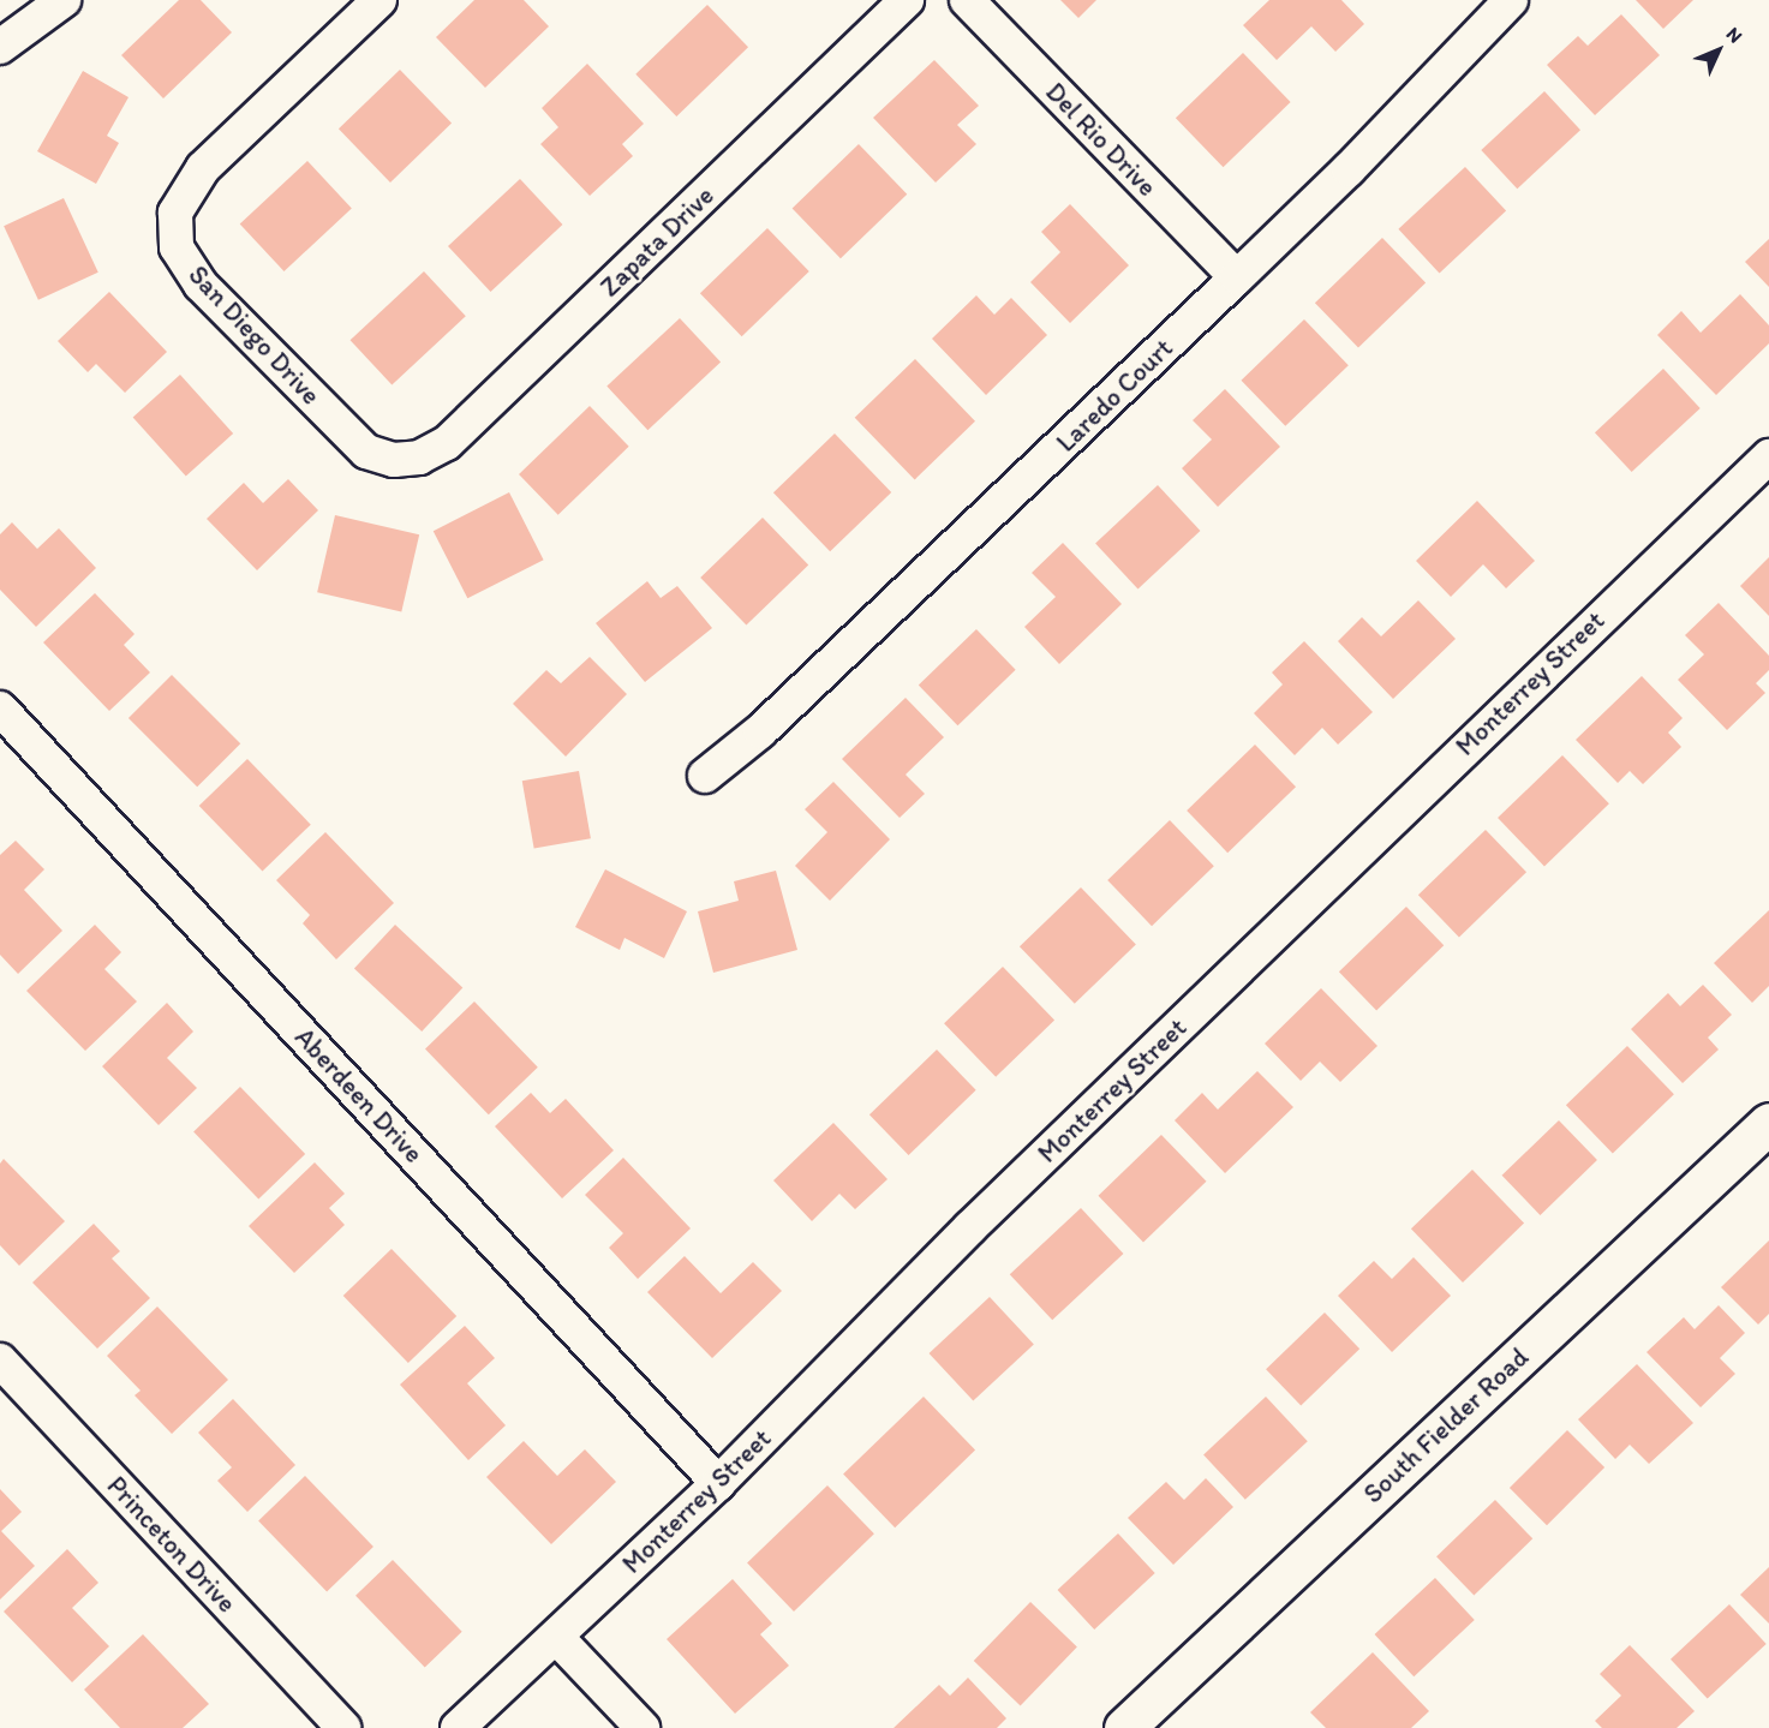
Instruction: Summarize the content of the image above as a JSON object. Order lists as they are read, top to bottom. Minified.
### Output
{"streets":{"street":["Del Rio Drive","Zapata Drive","San Diego Drive","Laredo Court","Monterrey Street","Aberdeen Drive","South Fielder Road","Princeton Drive"]},"crossings":[["Del Rio Drive","Laredo Court"],["Zapata Drive","San Diego Drive"],["Monterrey Street","Aberdeen Drive"]],"north":"top right"}
